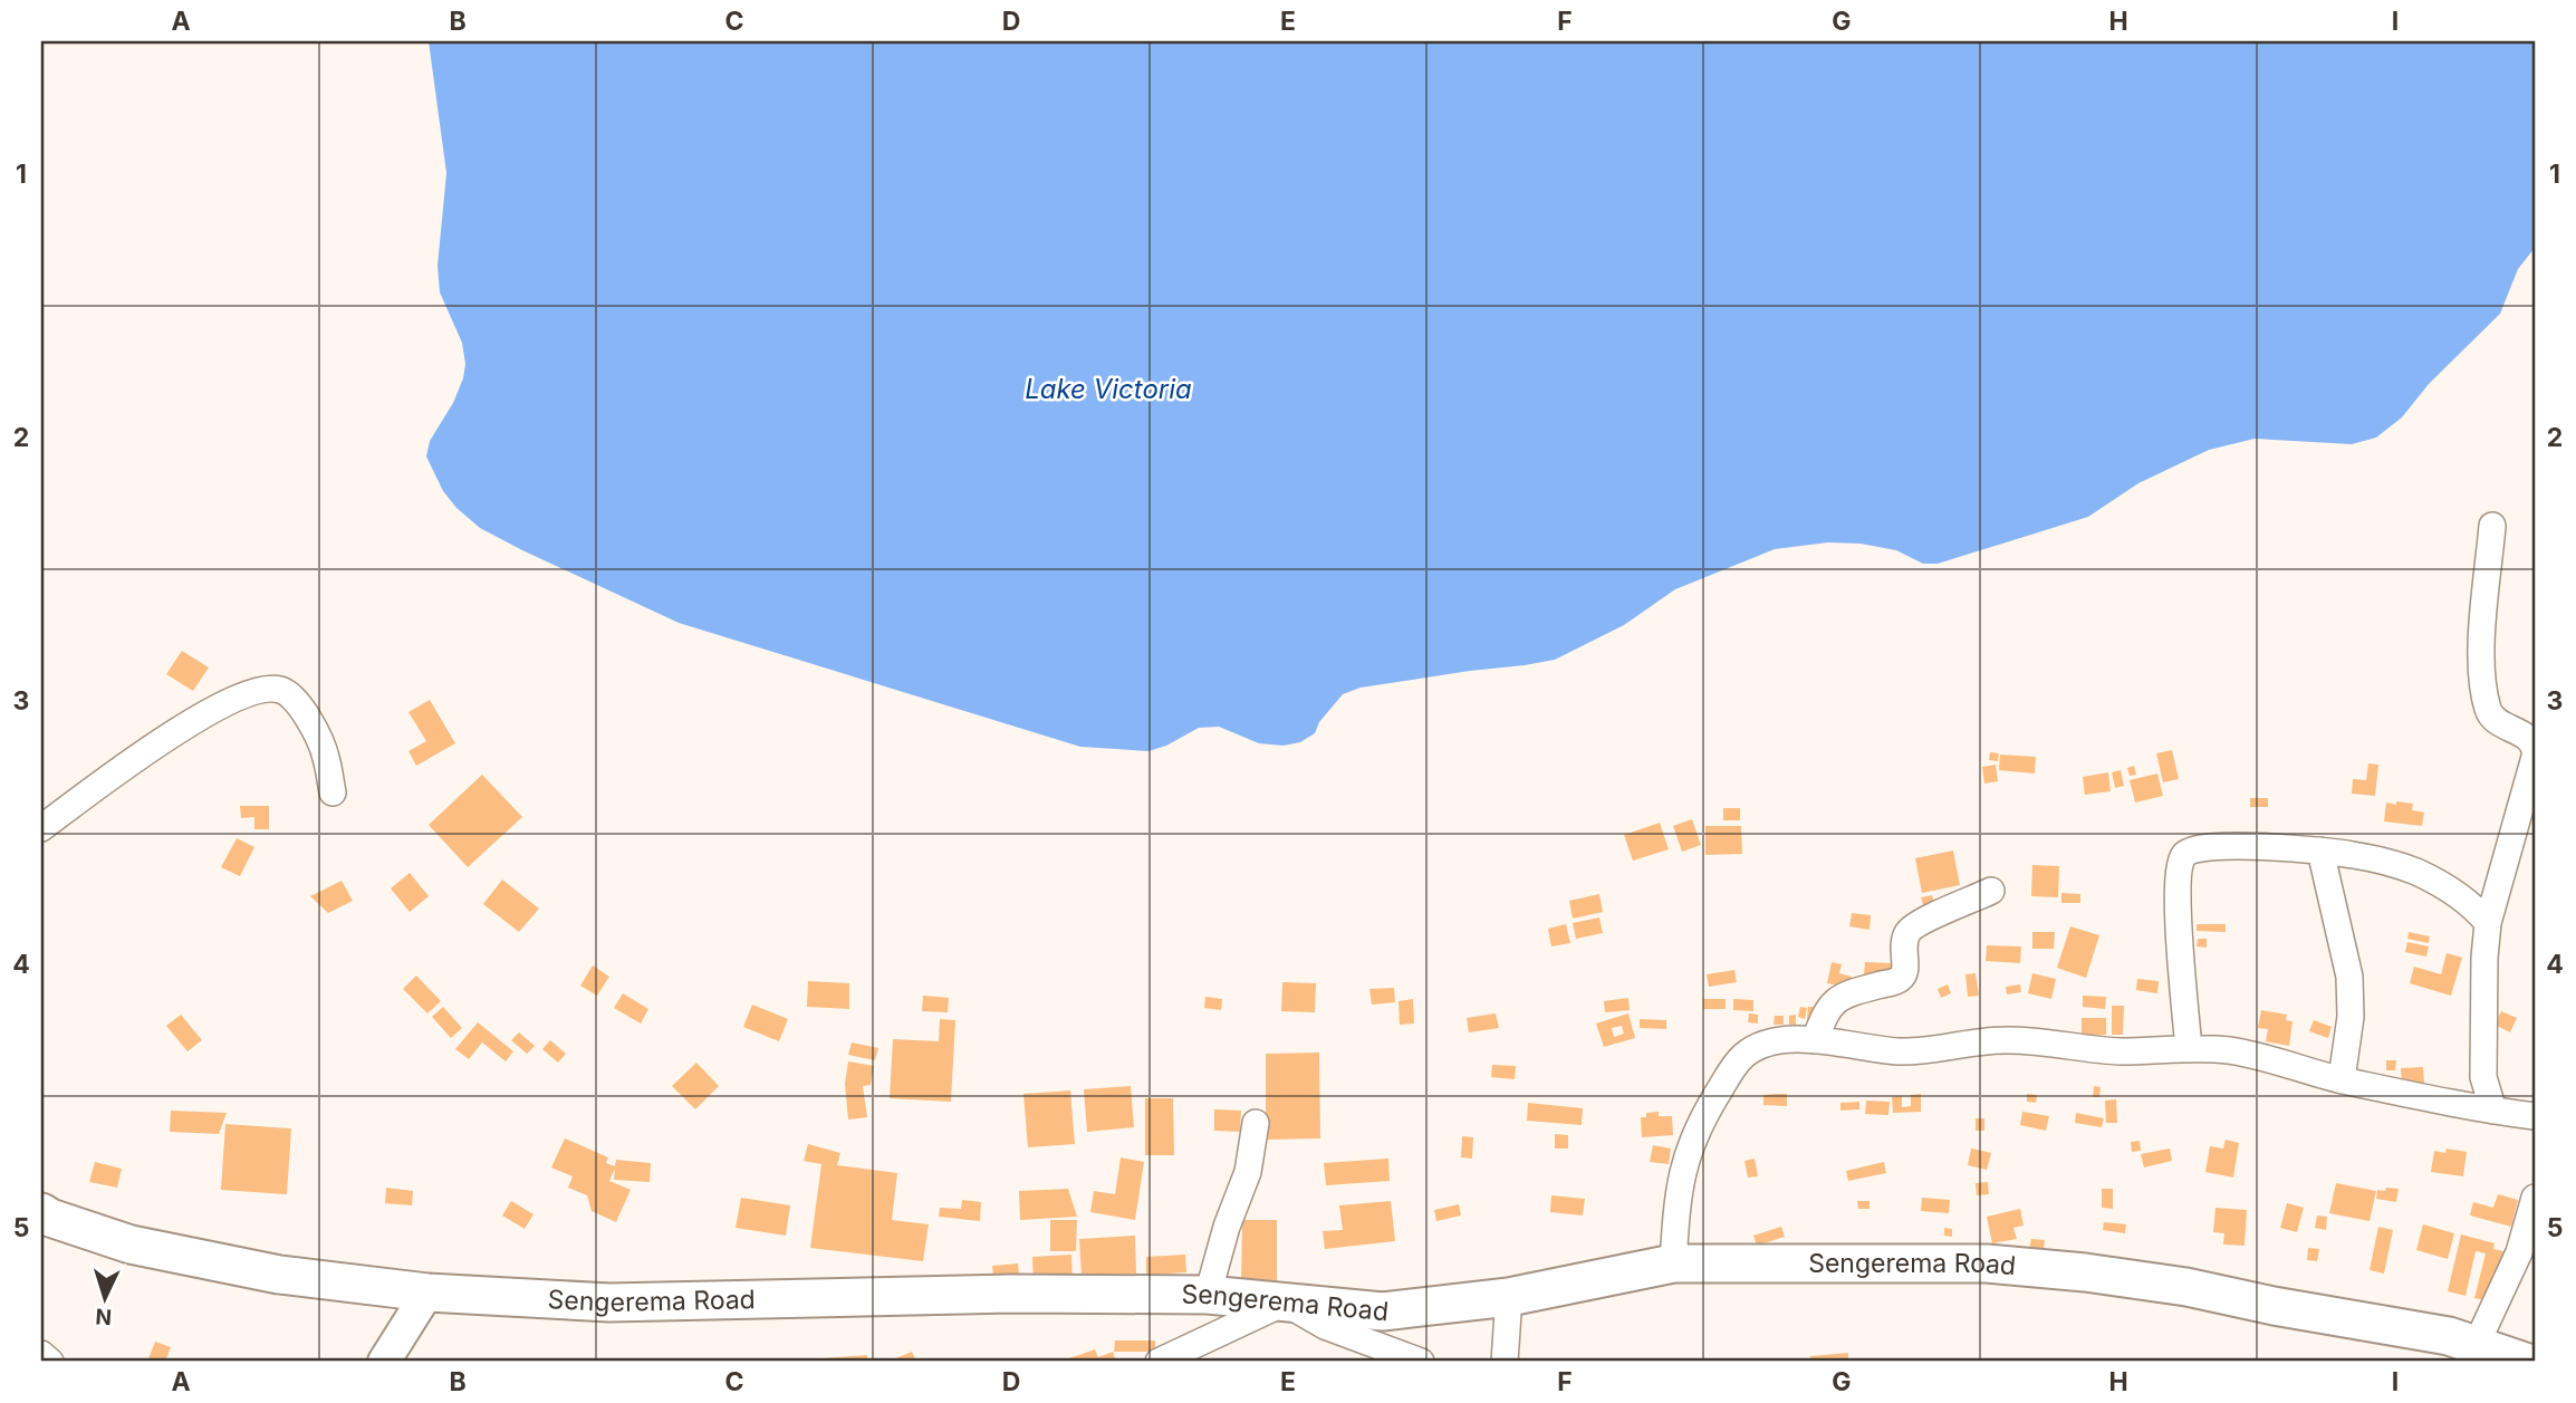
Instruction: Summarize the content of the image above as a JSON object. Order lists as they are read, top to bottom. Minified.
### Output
{"streets":{"main road":["Sengerema Road"]},"water":["Lake Victoria"],"north":"bottom","grid":{"columns":["A","B","C","D","E","F","G","H","I"],"rows":["1","2","3","4","5"]}}
